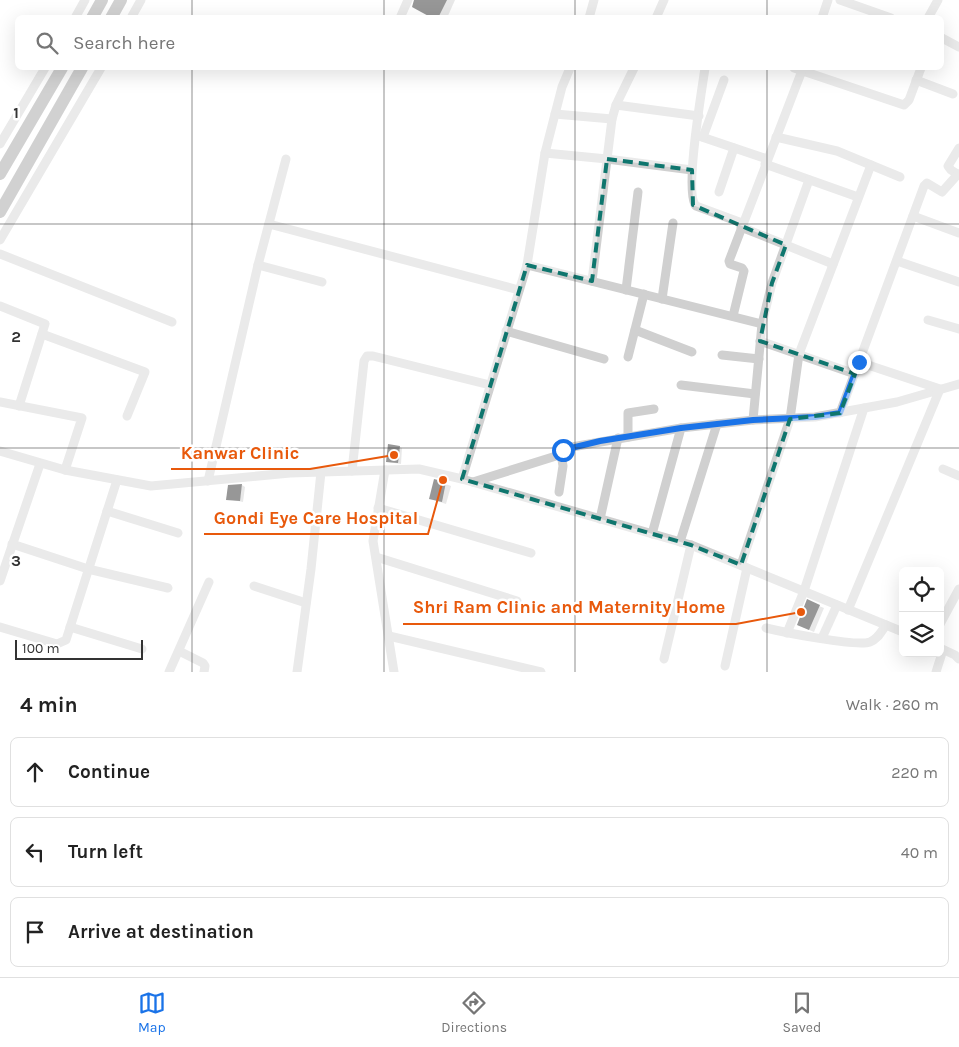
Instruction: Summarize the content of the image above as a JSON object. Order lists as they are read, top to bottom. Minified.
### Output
{"places":["Kanwar Clinic","Gondi Eye Care Hospital","Shri Ram Clinic and Maternity Home"],"scale_bar":"100 m","page":{"search":"Search here","scale":"100 m","heading":["4 min","Walk · 260 m"],"list":[["Continue","220 m"],["Turn left","40 m"],"Arrive at destination"],"nav":["Map","Directions","Saved"]},"grid":{"rows":["1","2","3"]}}
